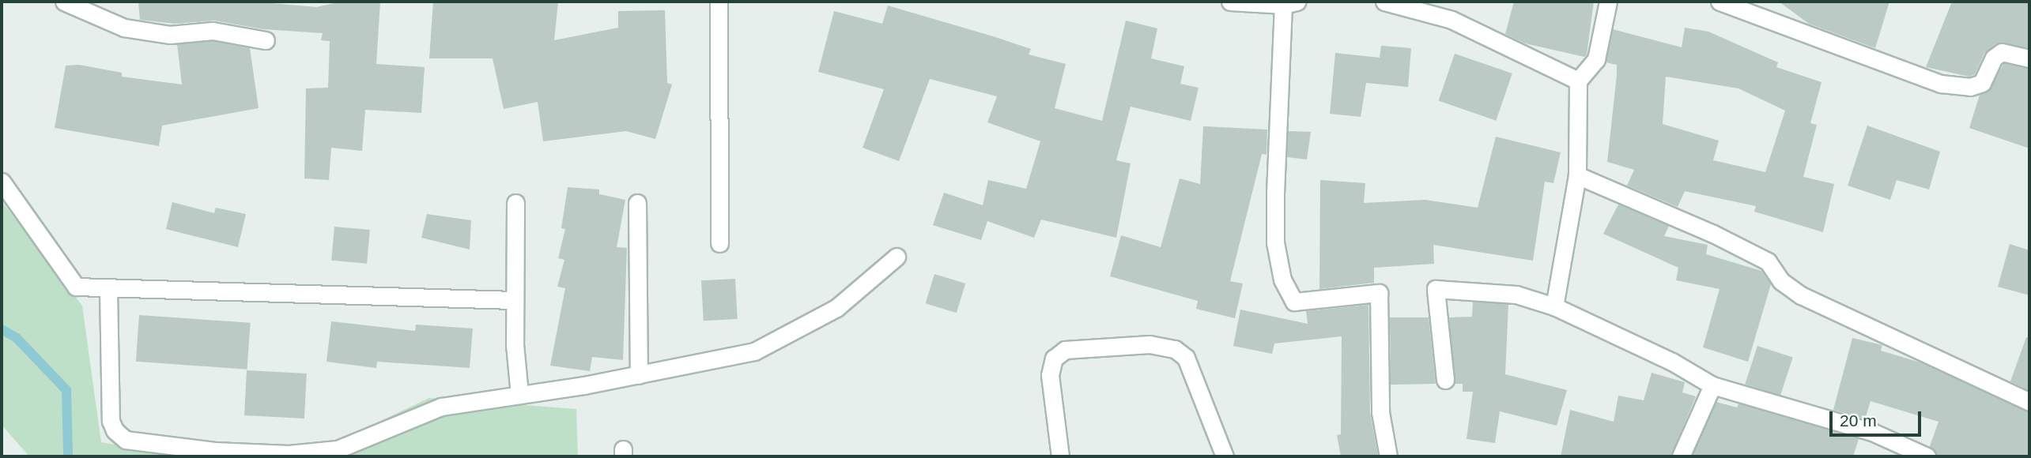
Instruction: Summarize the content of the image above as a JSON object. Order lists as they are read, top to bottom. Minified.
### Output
{"scale_bar":"20 m"}
